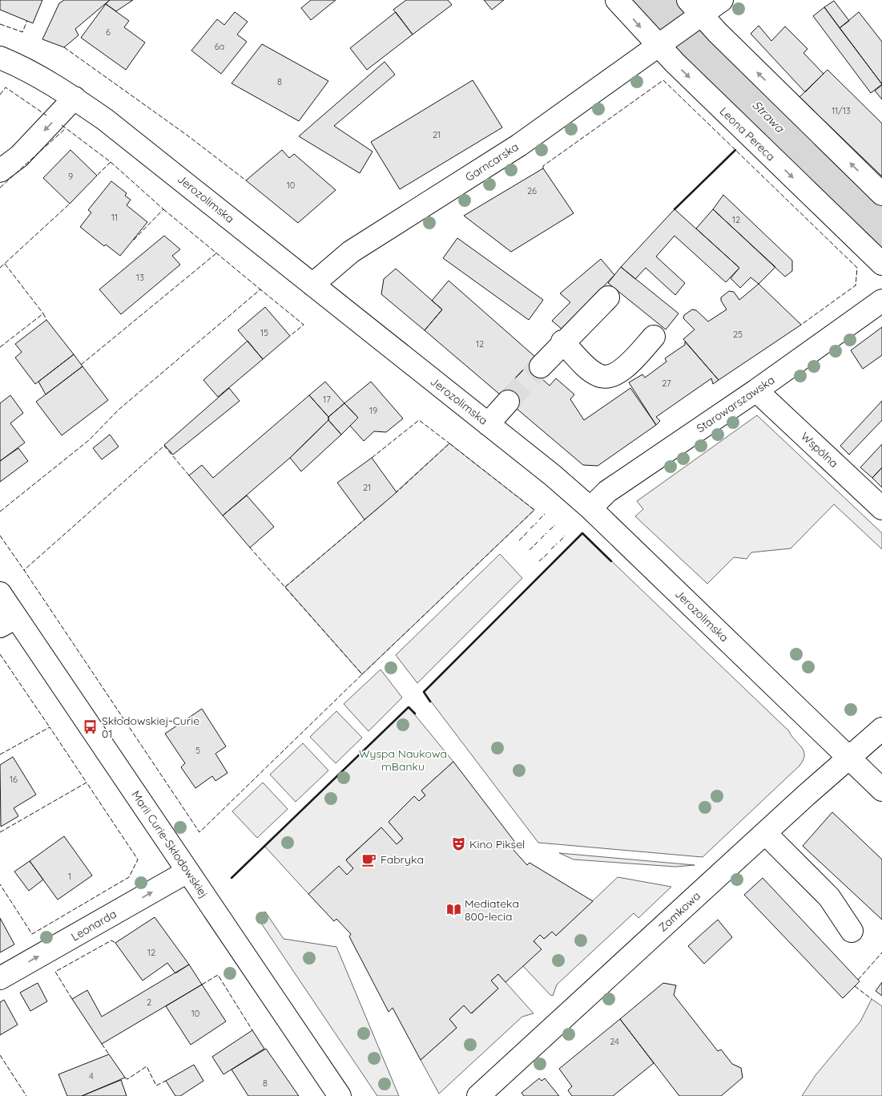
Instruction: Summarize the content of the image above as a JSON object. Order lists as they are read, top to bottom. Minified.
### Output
{"streets":{"street":["Leona Pereca","Garncarska","Jerozolimska","Starowarszawska","Wspólna","Marii Curie-Skłodowskiej","Zamkowa","Leonarda"]},"crossings":[["Leona Pereca","Garncarska"],["Garncarska","Jerozolimska"],["Jerozolimska","Starowarszawska"],["Jerozolimska","Zamkowa"],["Starowarszawska","Wspólna"],["Marii Curie-Skłodowskiej","Leonarda"]],"one_way":["Leonarda"],"water":["Strawa"],"parks":["Wyspa Naukowa mBanku"],"places":{"bus stop":["Skłodowskiej-Curie 01"],"theatre":["Kino Piksel"],"cafe":["Fabryka"],"library":["Mediateka 800-lecia"]},"house_numbers":["6","6a","8","11/13","21","9","10","26","11","12","13","15","25","12","27","17","19","21","5","16","1","12","2","10","24","4","8"]}
